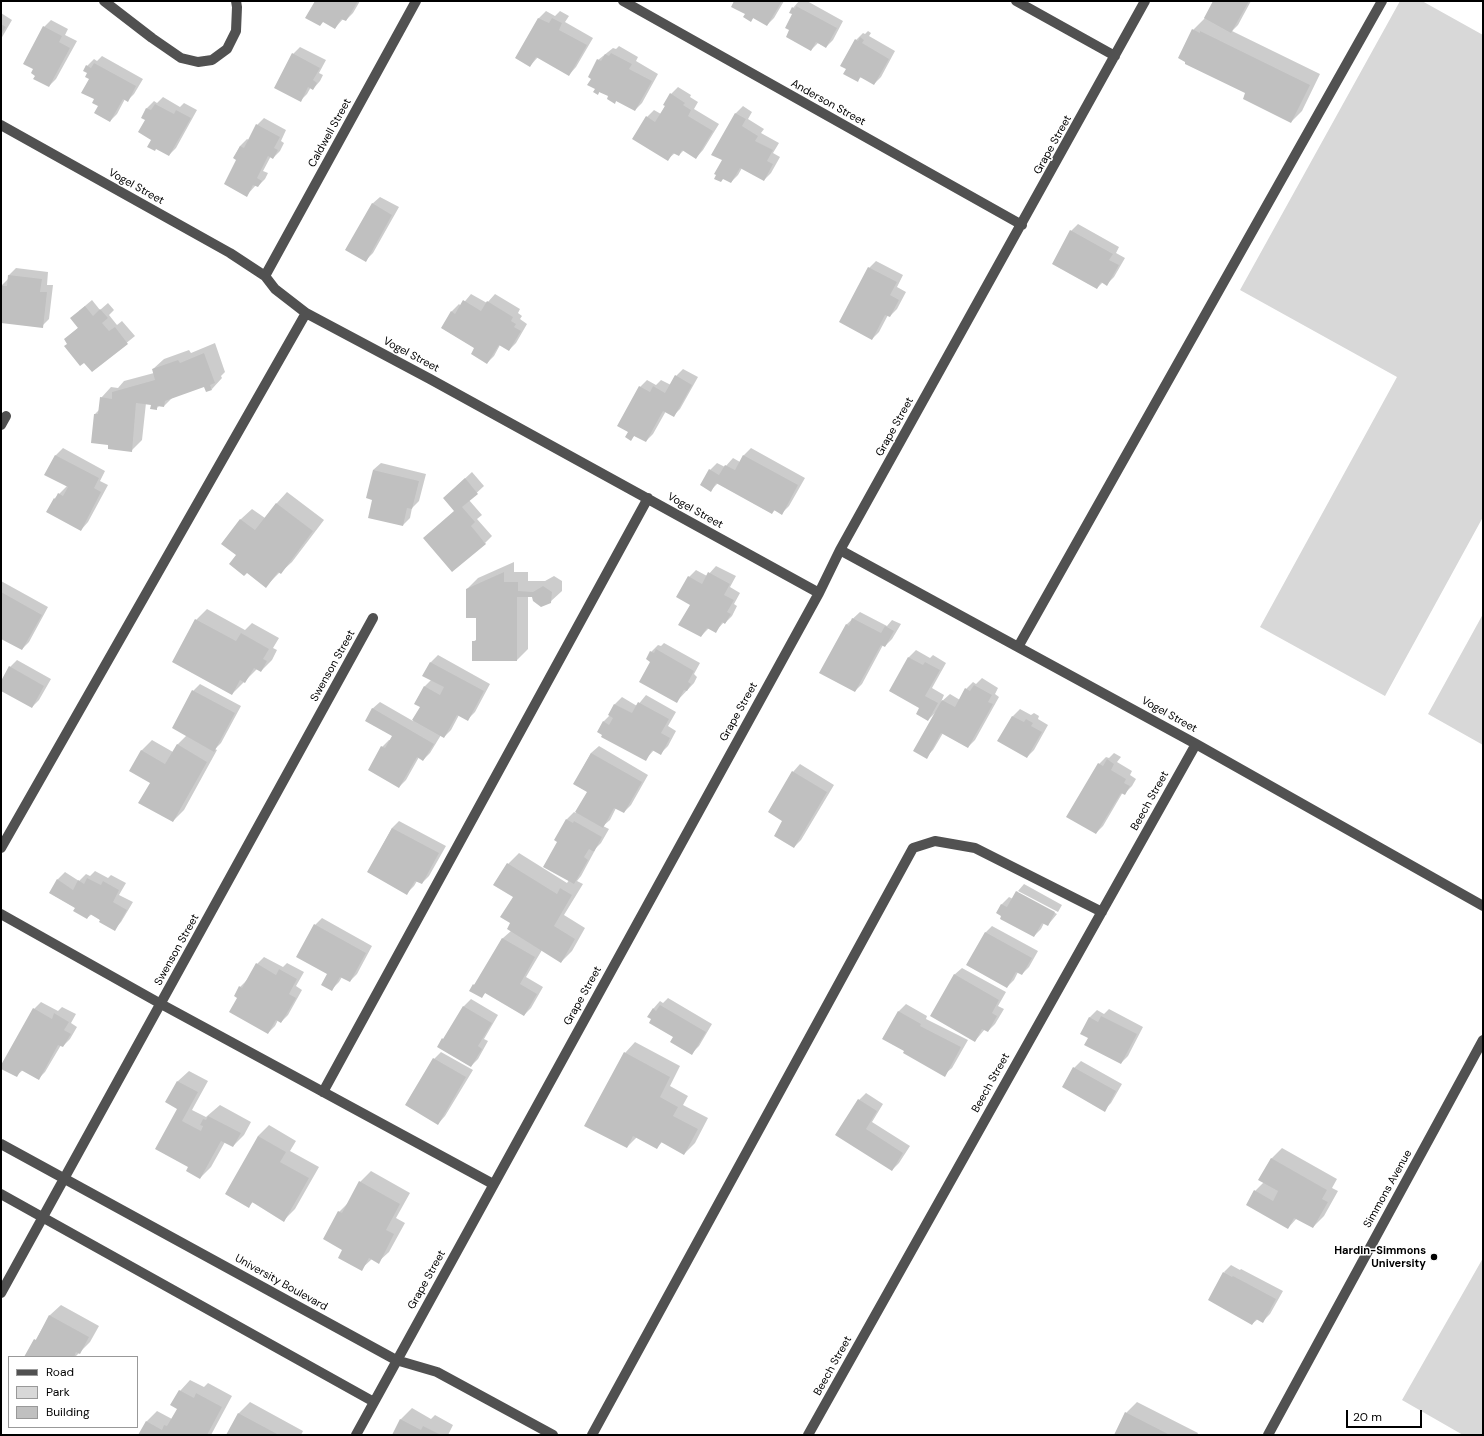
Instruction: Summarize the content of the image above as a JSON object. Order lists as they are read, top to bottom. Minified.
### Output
{"streets":{"street":["Anderson Street","Caldwell Street","Grape Street","Vogel Street","Swenson Street","Beech Street","Simmons Avenue","University Boulevard"]},"crossings":[["Anderson Street","Grape Street"],["Caldwell Street","Vogel Street"],["Grape Street","Vogel Street"],["Grape Street","University Boulevard"],["Vogel Street","Beech Street"],["Swenson Street","University Boulevard"]],"places":["Hardin-Simmons University"],"legend":["Road","Park","Building"],"scale_bar":"20 m"}
